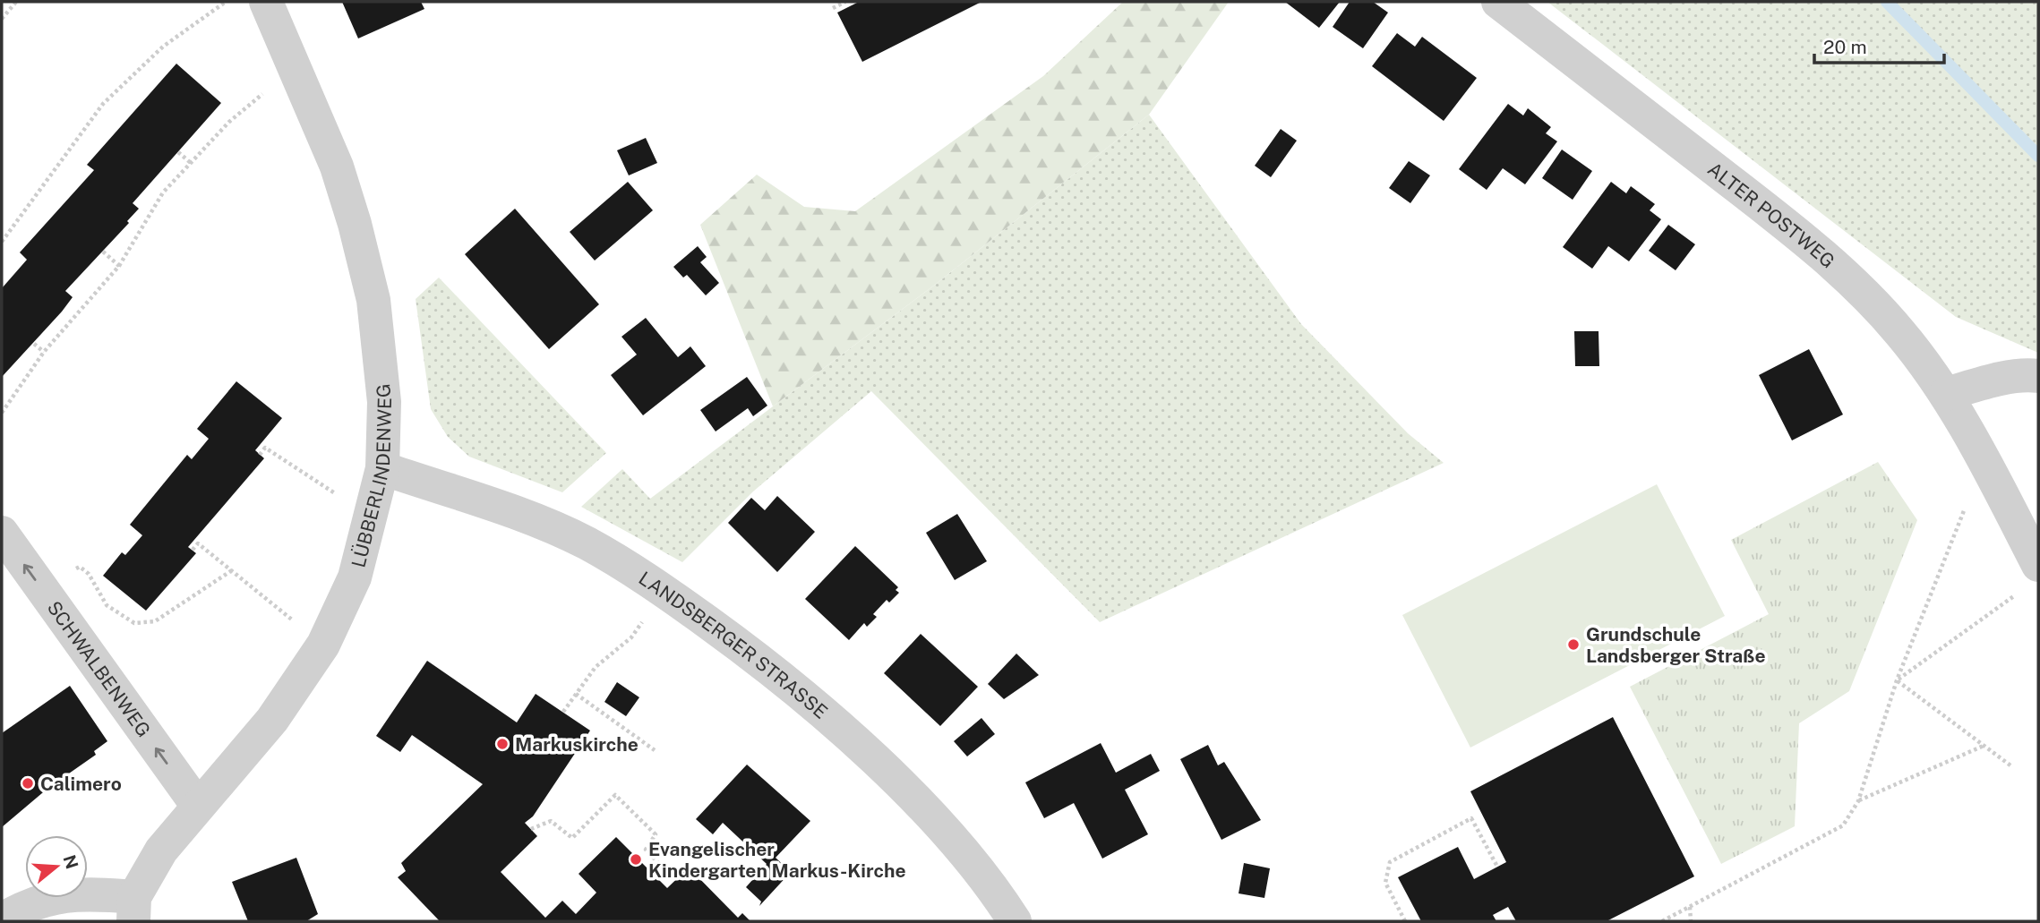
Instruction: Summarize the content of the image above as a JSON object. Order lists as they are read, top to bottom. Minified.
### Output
{"streets":{"street":["ALTER POSTWEG","LÜBBERLINDENWEG","LANDSBERGER STRASSE","SCHWALBENWEG"]},"crossings":[["LÜBBERLINDENWEG","LANDSBERGER STRASSE"],["LÜBBERLINDENWEG","SCHWALBENWEG"]],"one_way":["SCHWALBENWEG"],"places":["Grundschule Landsberger Straße","Markuskirche","Calimero","Evangelischer Kindergarten Markus-Kirche"],"scale_bar":"20 m","north":"right"}
